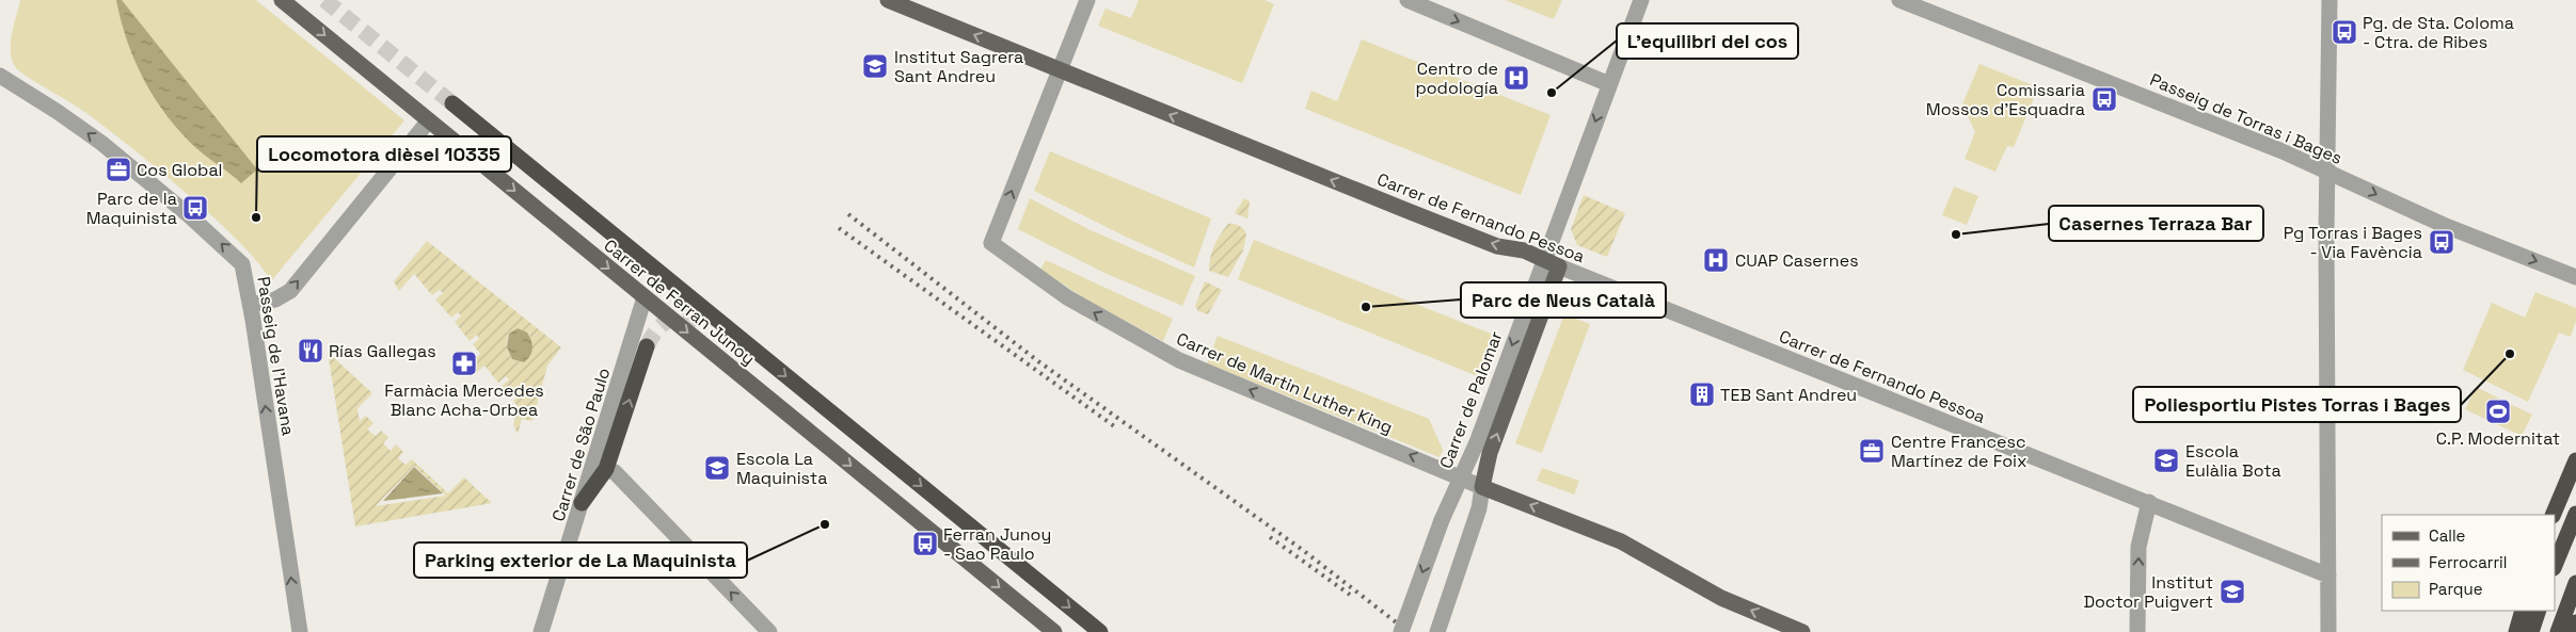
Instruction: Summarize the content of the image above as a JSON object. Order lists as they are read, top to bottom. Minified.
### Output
{"streets":{"main road":["Carrer de Fernando Pessoa","Carrer de Ferran Junoy","Carrer de Palomar"],"street":["Passeig de Torras i Bages","Passeig de l'Havana","Carrer de Martin Luther King","Carrer de São Paulo"]},"crossings":[["Carrer de Fernando Pessoa","Carrer de Martin Luther King"],["Carrer de Fernando Pessoa","Carrer de Palomar"],["Carrer de Ferran Junoy","Carrer de São Paulo"],["Carrer de Martin Luther King","Carrer de Palomar"]],"one_way":["Passeig de Torras i Bages","Carrer de Fernando Pessoa","Carrer de Ferran Junoy","Passeig de l'Havana","Carrer de Martin Luther King"],"places":{"bus stop":["Pg. de Sta. Coloma - Ctra. de Ribes","Comissaria Mossos d'Esquadra","Parc de la Maquinista","Pg Torras i Bages - Via Favència","Ferran Junoy - Sao Paulo"],"school or university":["Institut Sagrera Sant Andreu","Escola Eulàlia Bota","Escola La Maquinista","Institut Doctor Puigvert"],"hospital":["Centro de podología","CUAP Casernes"],"other":["L'equilibri del cos","Locomotora dièsel 10335","Casernes Terraza Bar","Parc de Neus Català","Poliesportiu Pistes Torras i Bages","Parking exterior de La Maquinista"],"office":["Cos Global","Centre Francesc Martínez de Foix"],"restaurant":["Rías Gallegas"],"pharmacy":["Farmàcia Mercedes Blanc Acha-Orbea"],"building":["TEB Sant Andreu"],"sports":["C.P. Modernitat"]},"legend":["Calle","Ferrocarril","Parque"]}
